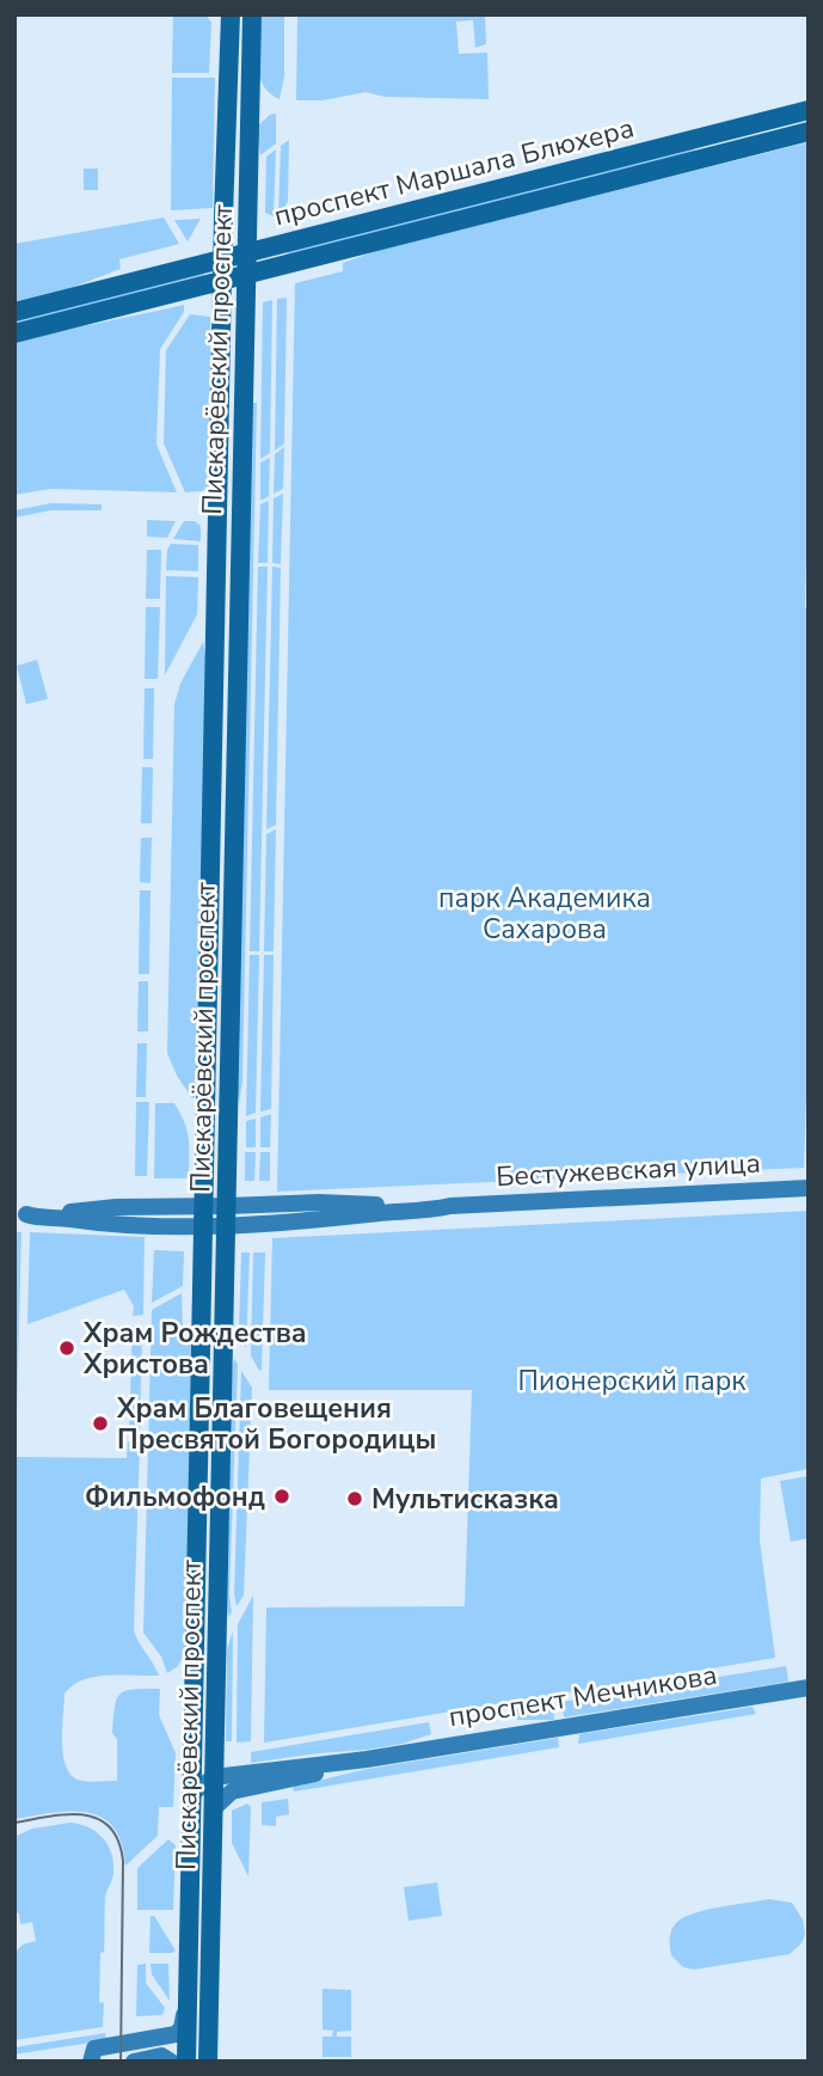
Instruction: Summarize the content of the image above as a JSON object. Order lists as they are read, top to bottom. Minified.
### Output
{"streets":{"main road":["проспект Маршала Блюхера","Пискарёвский проспект"],"street":["Бестужевская улица","проспект Мечникова"]},"crossings":[["проспект Маршала Блюхера","Пискарёвский проспект"],["Пискарёвский проспект","Бестужевская улица"],["Пискарёвский проспект","проспект Мечникова"]],"parks":["парк Академика Сахарова","Пионерский парк"],"places":["Храм Рождества Христова","Храм Благовещения Пресвятой Богородицы","Фильмофонд","Мультисказка"]}
